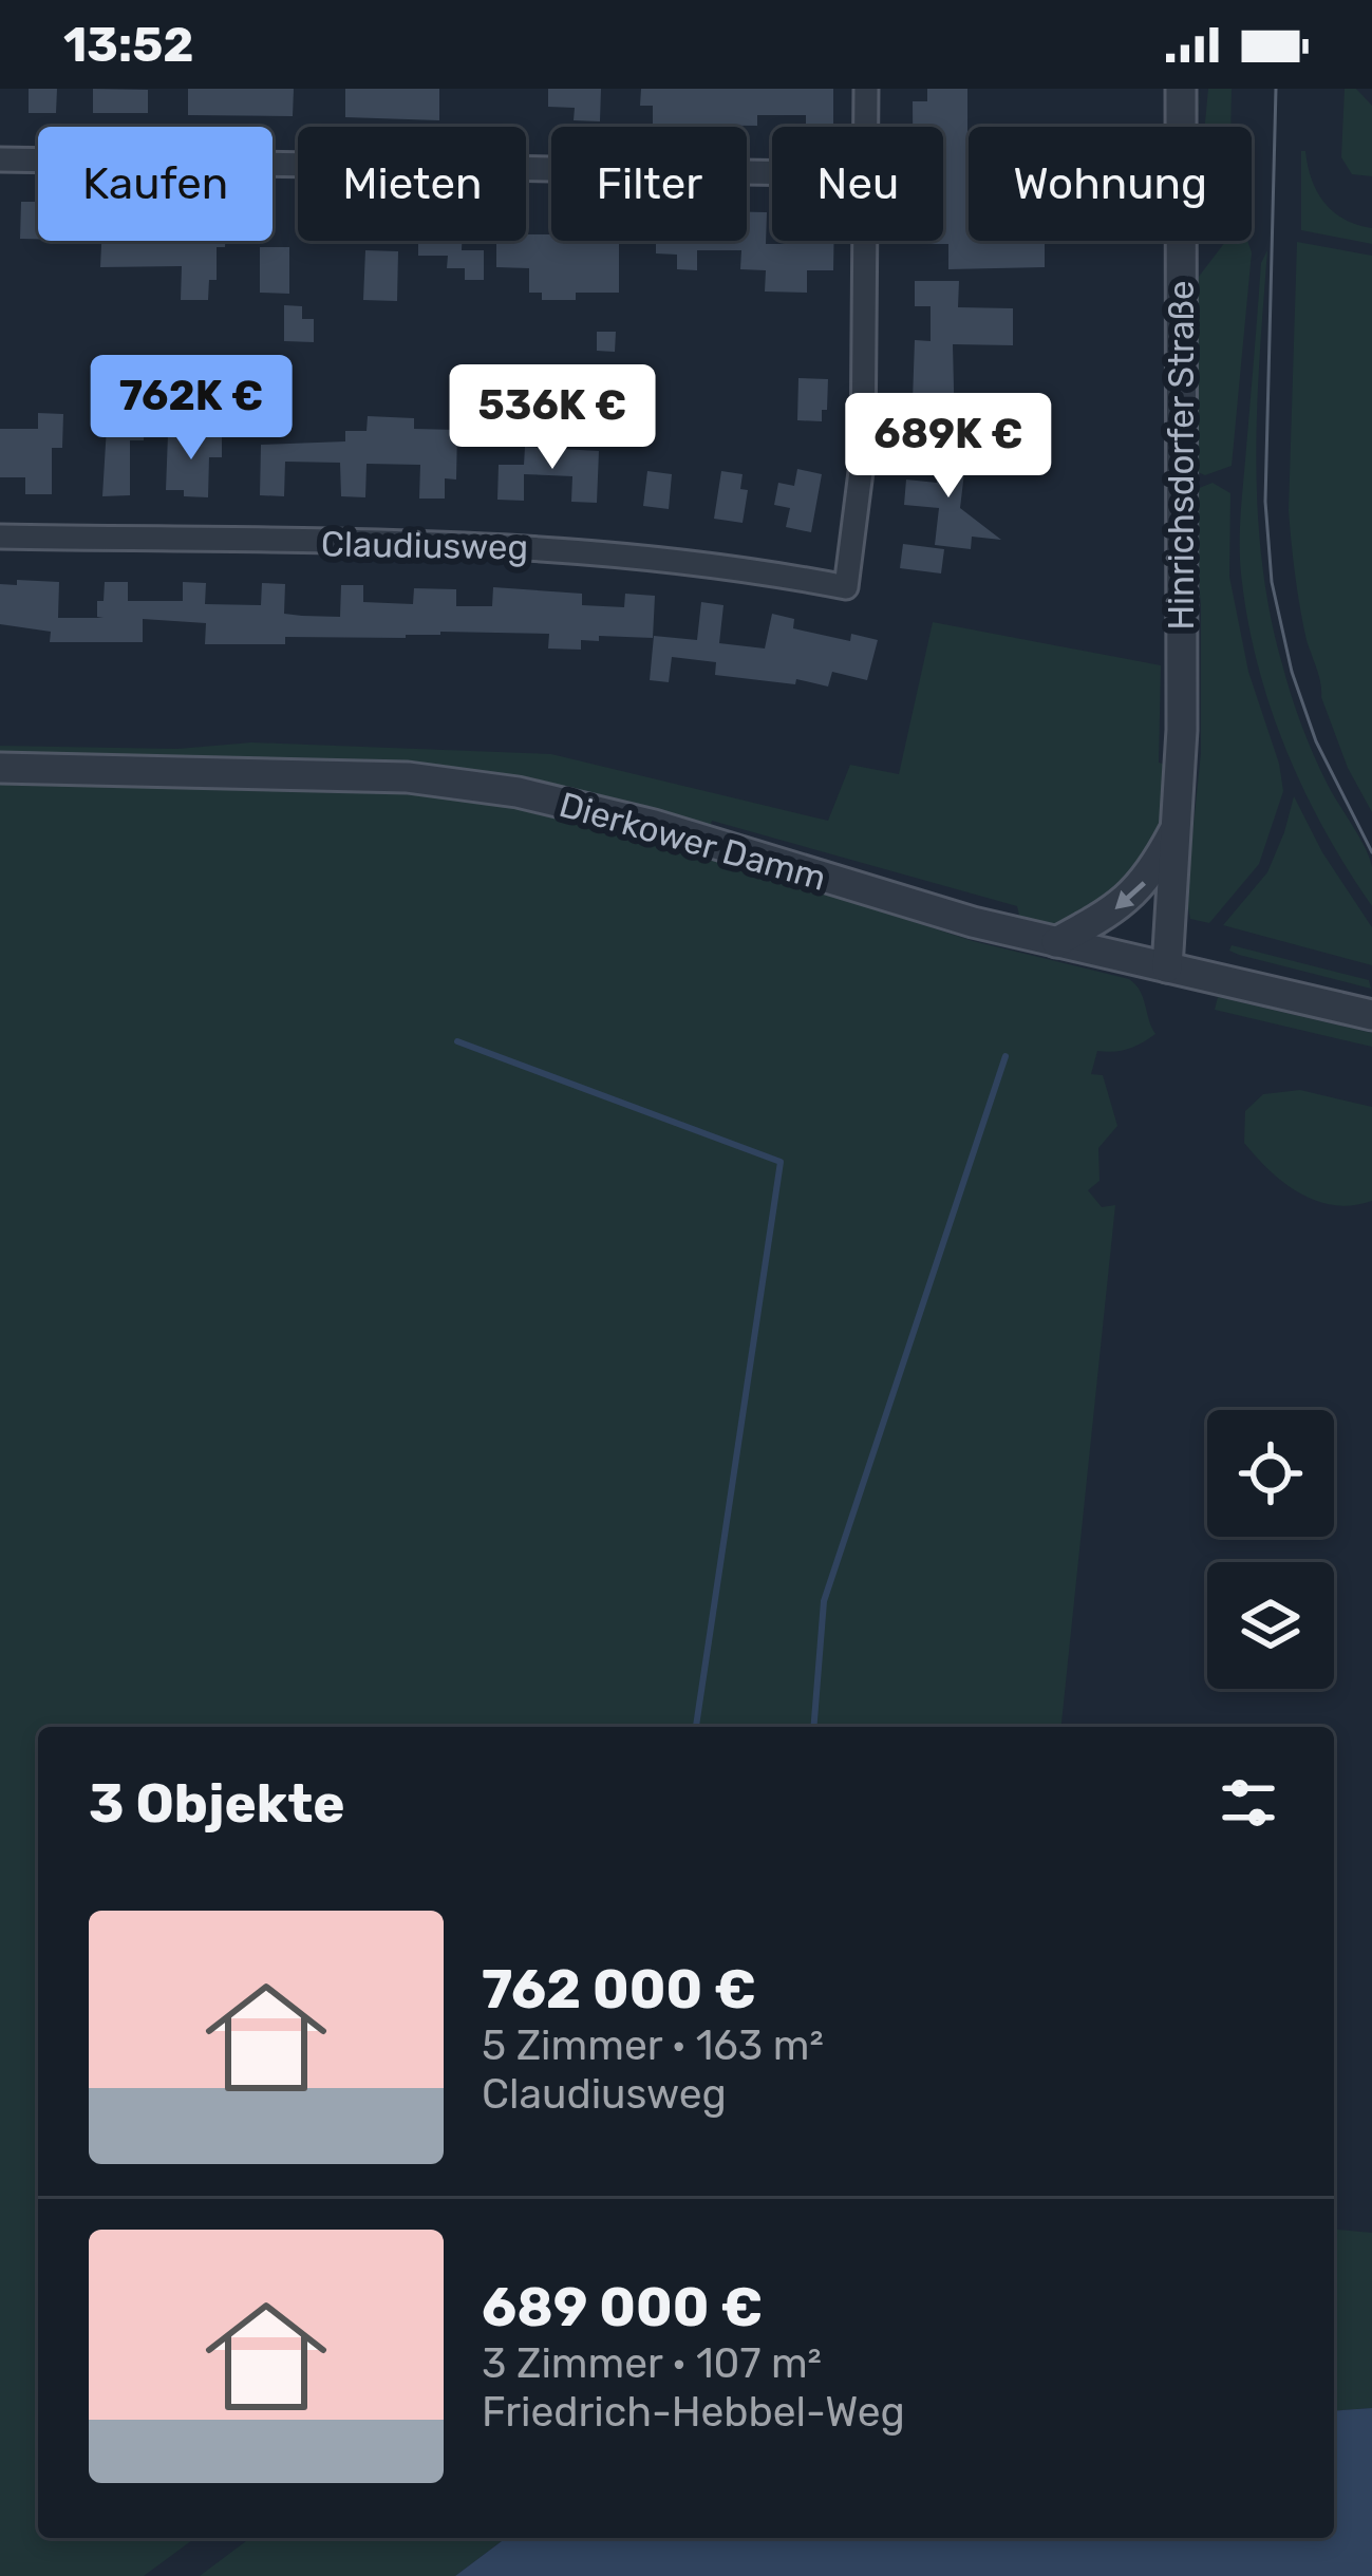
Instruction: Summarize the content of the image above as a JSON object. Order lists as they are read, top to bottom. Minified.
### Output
{"streets":{"street":["Hinrichsdorfer Straße","Claudiusweg","Dierkower Damm"]},"crossings":[["Hinrichsdorfer Straße","Dierkower Damm"]],"page":{"status":"13:52","chip":["Kaufen","Mieten","Filter","Neu","Wohnung"],"price":["762K €","536K €","689K €"],"heading":"3 Objekte","list":[{"name":"762 000 €","note":"5 Zimmer · 163 m² · Claudiusweg"},{"name":"689 000 €","note":"3 Zimmer · 107 m² · Friedrich-Hebbel-Weg"}]}}
